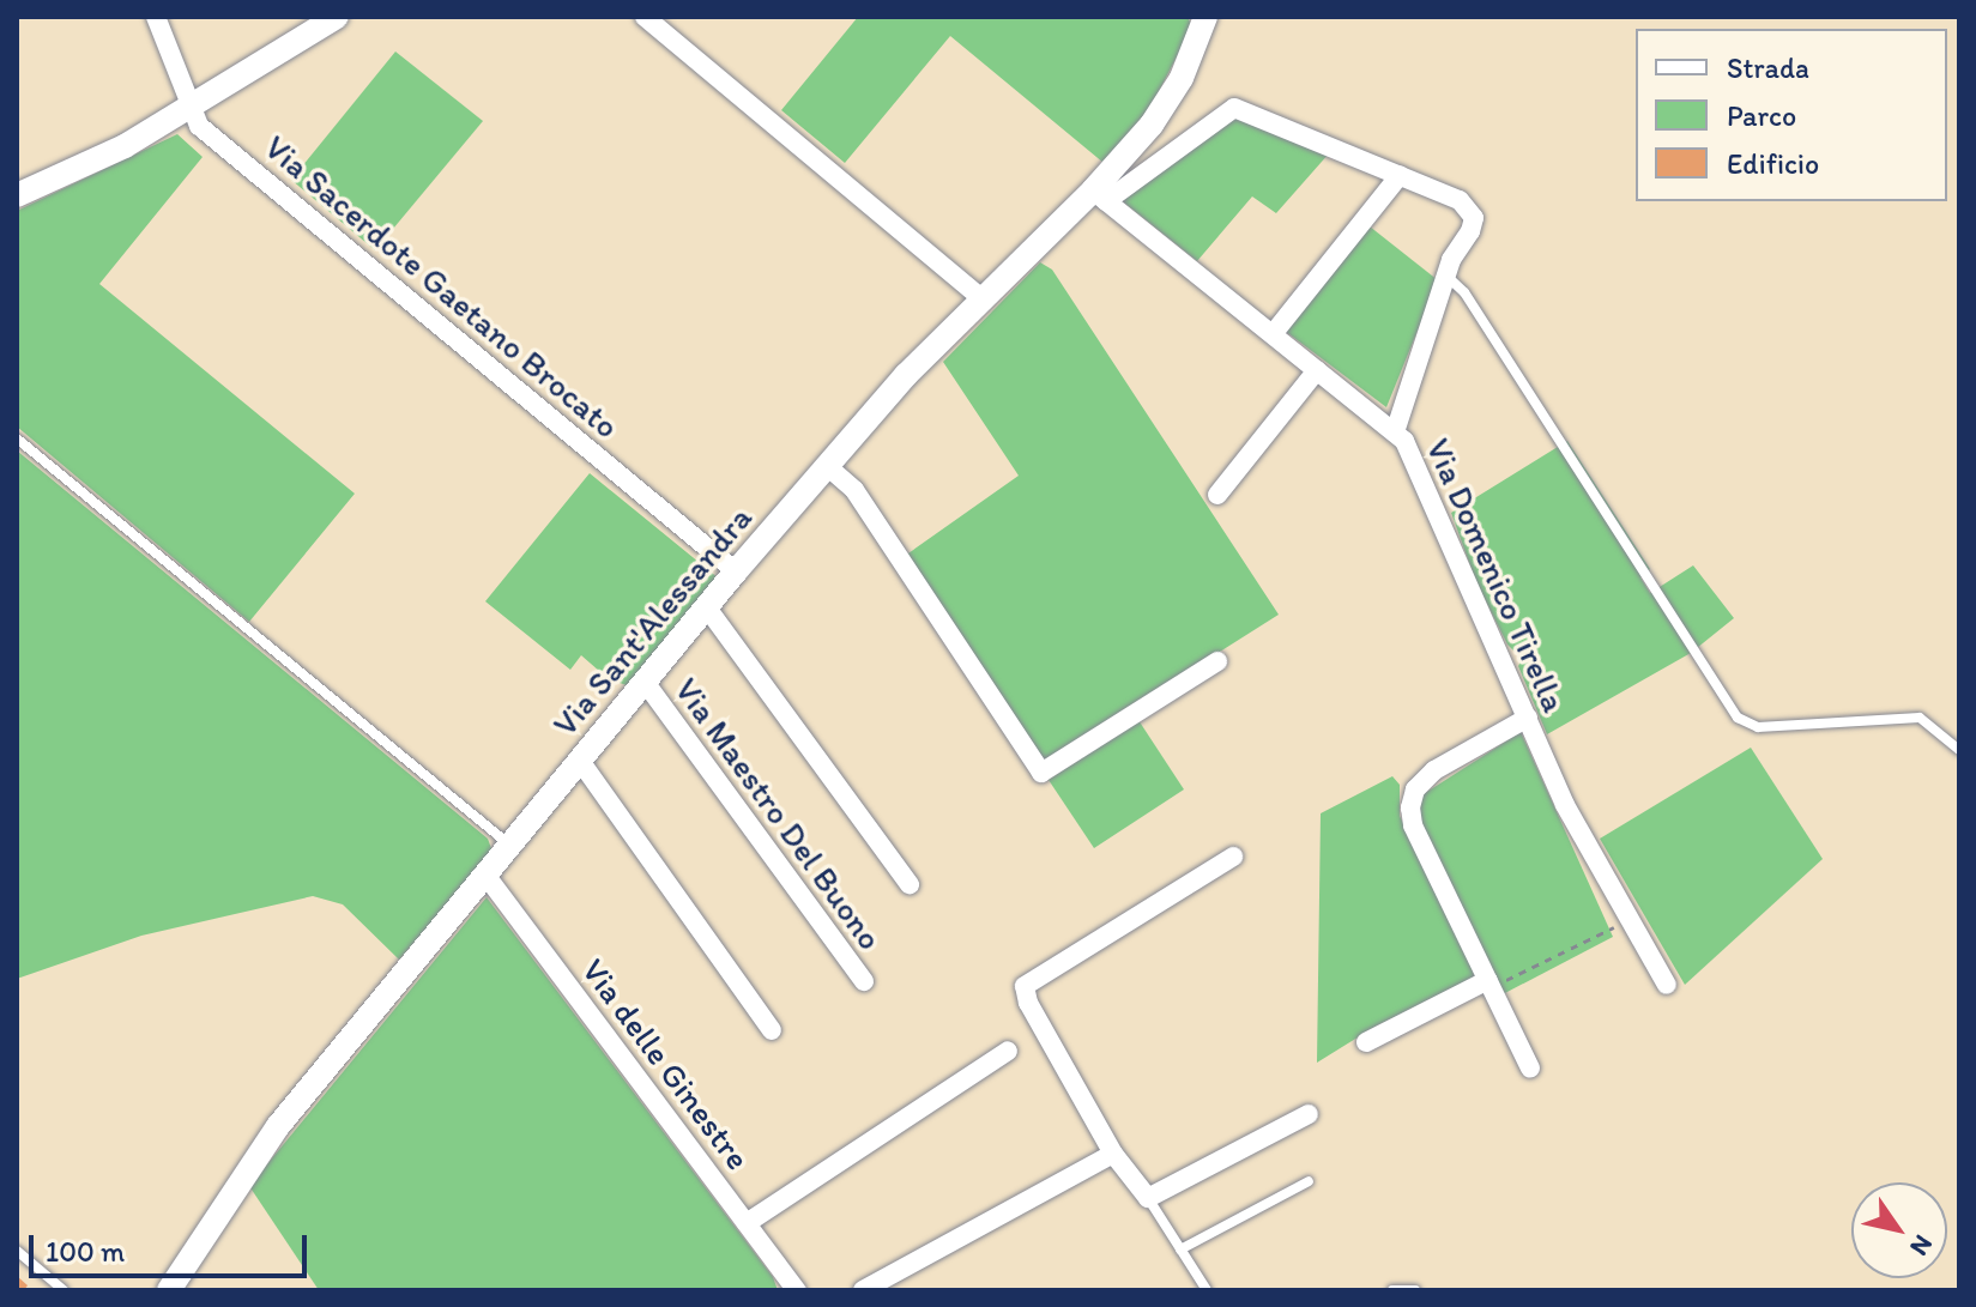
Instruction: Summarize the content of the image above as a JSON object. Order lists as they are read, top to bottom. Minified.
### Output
{"streets":{"street":["Via Sacerdote Gaetano Brocato","Via Domenico Tirella","Via Sant'Alessandra","Via Maestro Del Buono","Via delle Ginestre"]},"crossings":[["Via Sacerdote Gaetano Brocato","Via Sant'Alessandra"],["Via Domenico Tirella","Via Sant'Alessandra"],["Via Sant'Alessandra","Via Maestro Del Buono"],["Via Sant'Alessandra","Via delle Ginestre"]],"legend":["Strada","Parco","Edificio"],"scale_bar":"100 m","north":"bottom right"}
